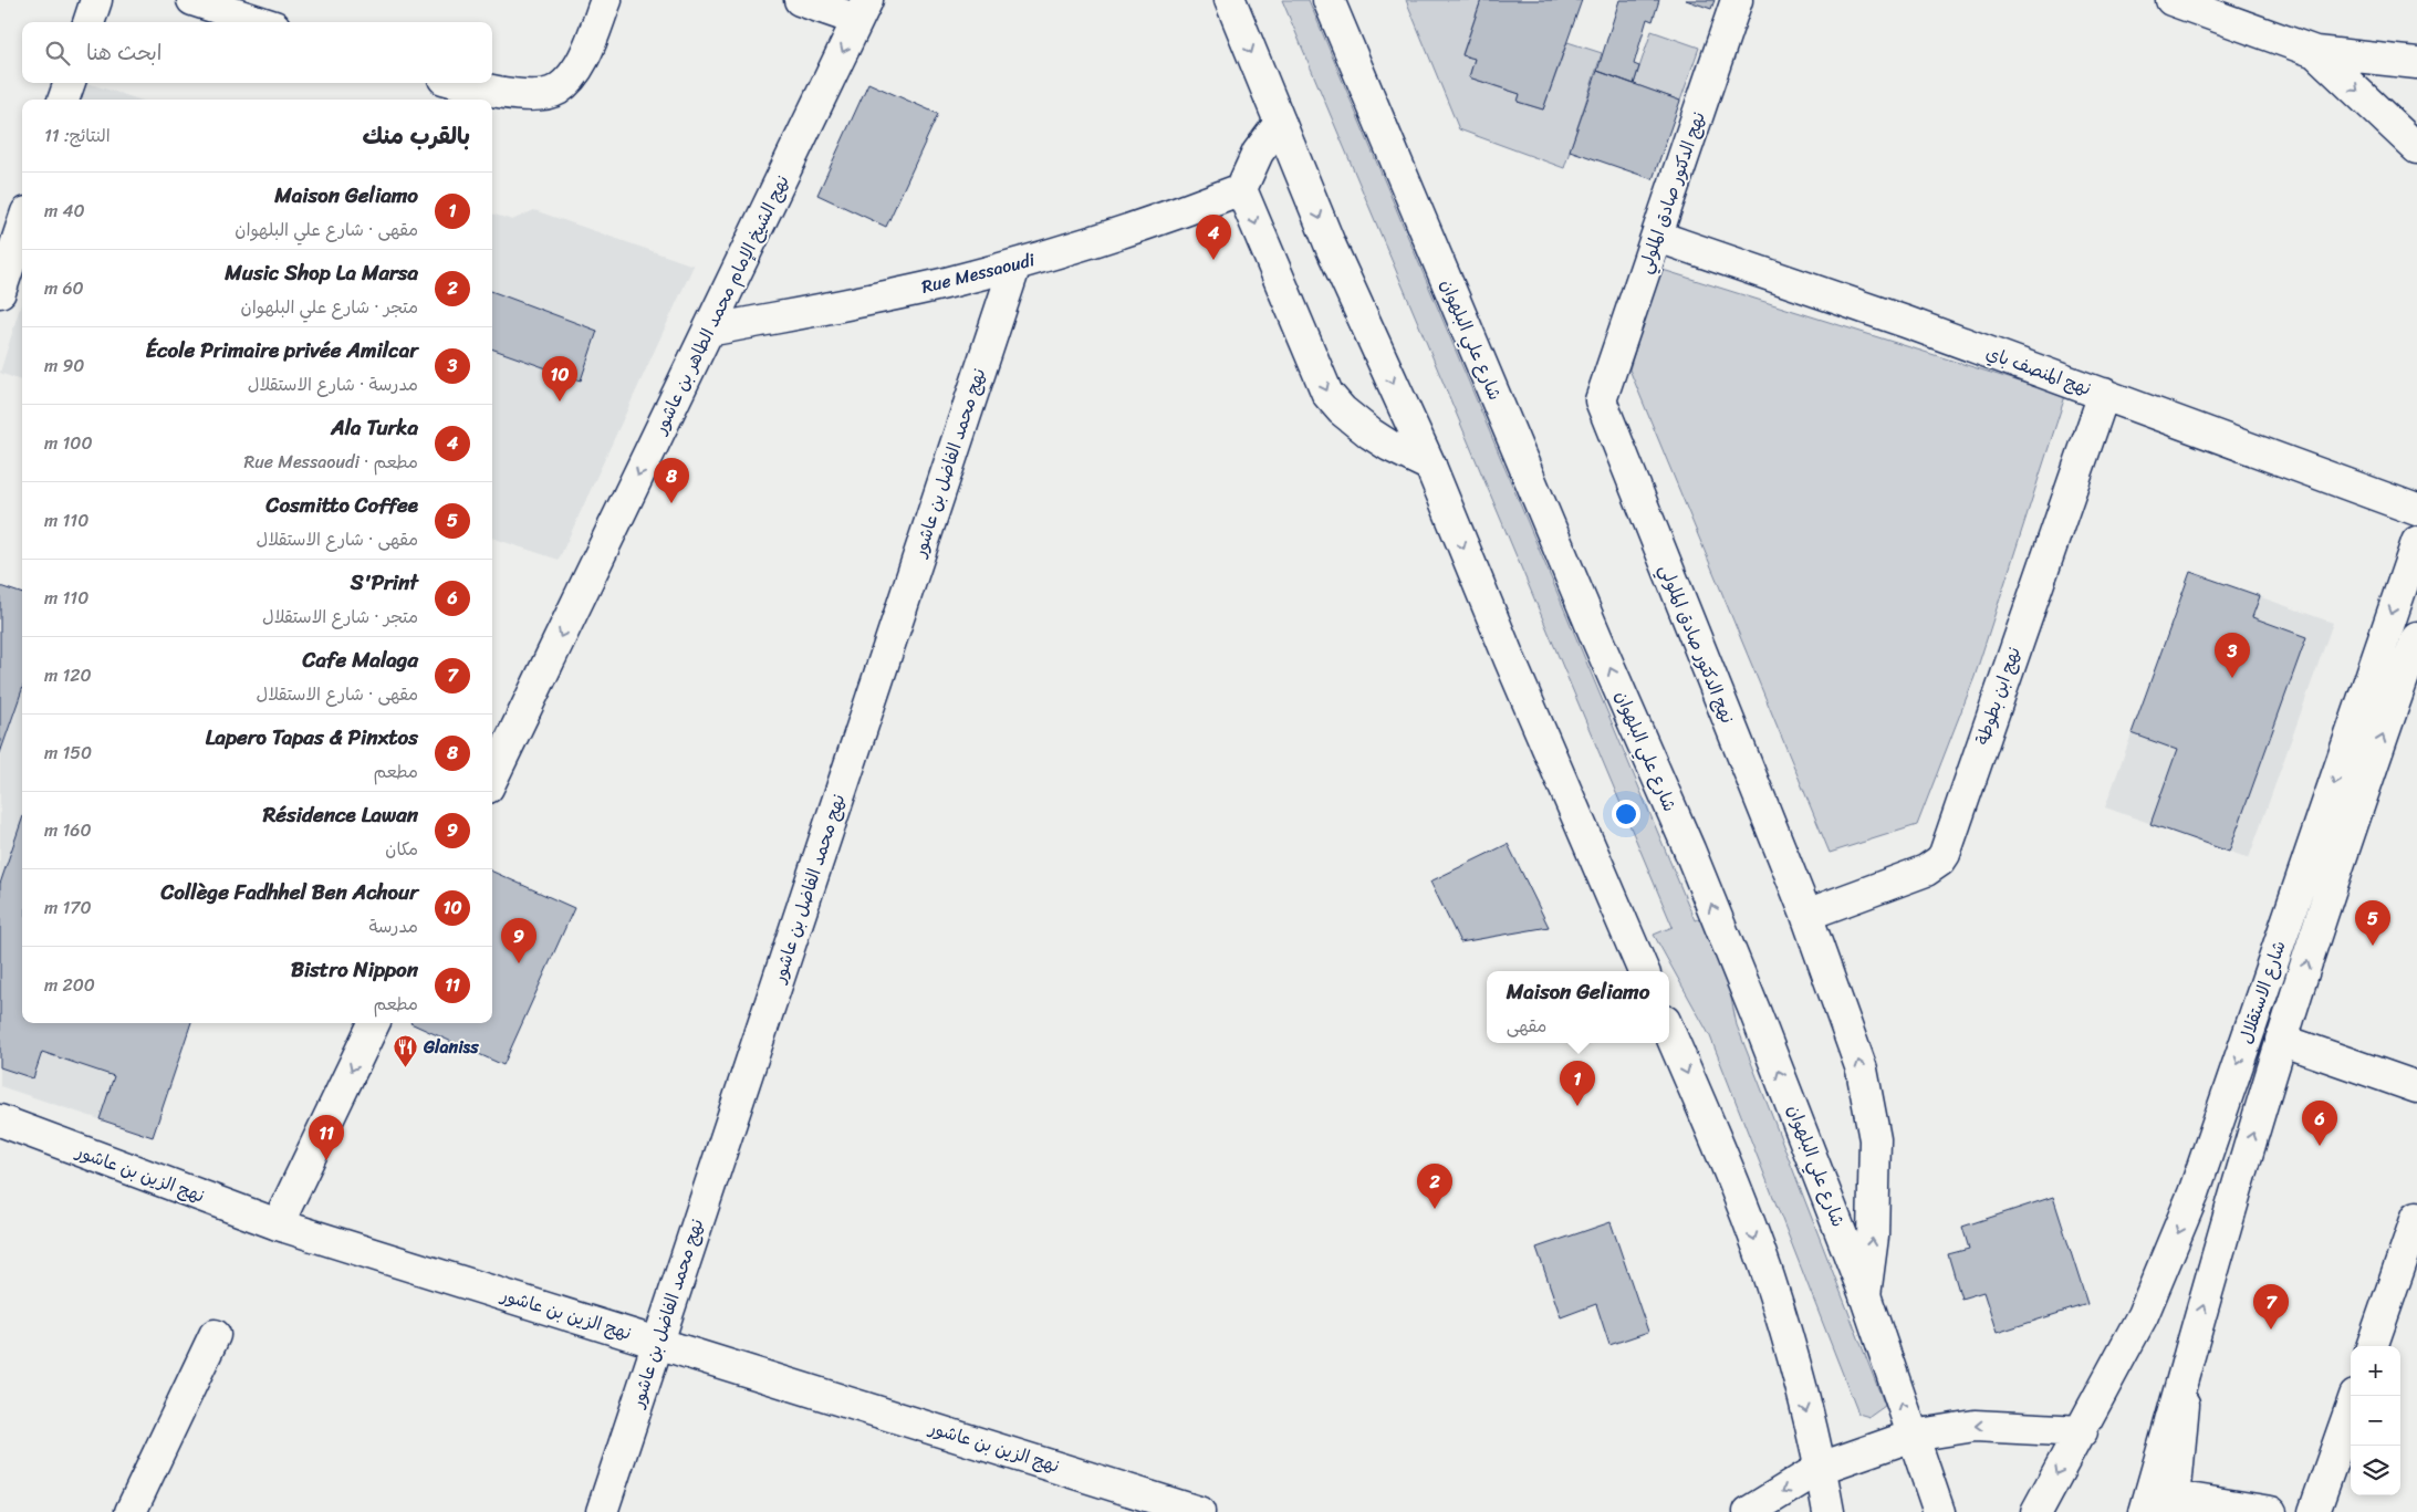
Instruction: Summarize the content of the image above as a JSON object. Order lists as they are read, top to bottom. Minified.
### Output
{"streets":{"main road":["نهج الدكتور صادق الملولي","Rue Messaoudi","نهج الشيخ الإمام محمد الطاهر بن عاشور","شارع علي البلهوان","نهج المنصف باي","نهج محمد الفاضل بن عاشور","نهج ابن بطوطة","شارع الاستقلال","نهج الزين بن عاشور"]},"crossings":[["نهج الدكتور صادق الملولي","شارع علي البلهوان"],["نهج الدكتور صادق الملولي","نهج المنصف باي"],["نهج الدكتور صادق الملولي","نهج ابن بطوطة"],["Rue Messaoudi","نهج الشيخ الإمام محمد الطاهر بن عاشور"],["Rue Messaoudi","نهج محمد الفاضل بن عاشور"],["نهج المنصف باي","نهج ابن بطوطة"],["نهج محمد الفاضل بن عاشور","نهج الزين بن عاشور"]],"one_way":["نهج الشيخ الإمام محمد الطاهر بن عاشور"],"places":{"restaurant":["Glaniss"]},"page":{"search":"ابحث هنا","heading":["بالقرب منك","النتائج: 11"],"list":[{"mark":"1","name":"Maison Geliamo","note":"مقهى · شارع علي البلهوان","value":"40 m"},{"mark":"2","name":"Music Shop La Marsa","note":"متجر · شارع علي البلهوان","value":"60 m"},{"mark":"3","name":"École Primaire privée Amilcar","note":"مدرسة · شارع الاستقلال","value":"90 m"},{"mark":"4","name":"Ala Turka","note":"مطعم · Rue Messaoudi","value":"100 m"},{"mark":"5","name":"Cosmitto Coffee","note":"مقهى · شارع الاستقلال","value":"110 m"},{"mark":"6","name":"S'Print","note":"متجر · شارع الاستقلال","value":"110 m"},{"mark":"7","name":"Cafe Malaga","note":"مقهى · شارع الاستقلال","value":"120 m"},{"mark":"8","name":"Lapero Tapas & Pinxtos","note":"مطعم","value":"150 m"},{"mark":"9","name":"Résidence Lawan","note":"مكان","value":"160 m"},{"mark":"10","name":"Collège Fadhhel Ben Achour","note":"مدرسة","value":"170 m"},{"mark":"11","name":"Bistro Nippon","note":"مطعم","value":"200 m"}],"pins":["4","10","8","3","5","9","1","6","11","2","7"],"popup":["Maison Geliamo","مقهى"],"map_buttons":["+","−"]}}
